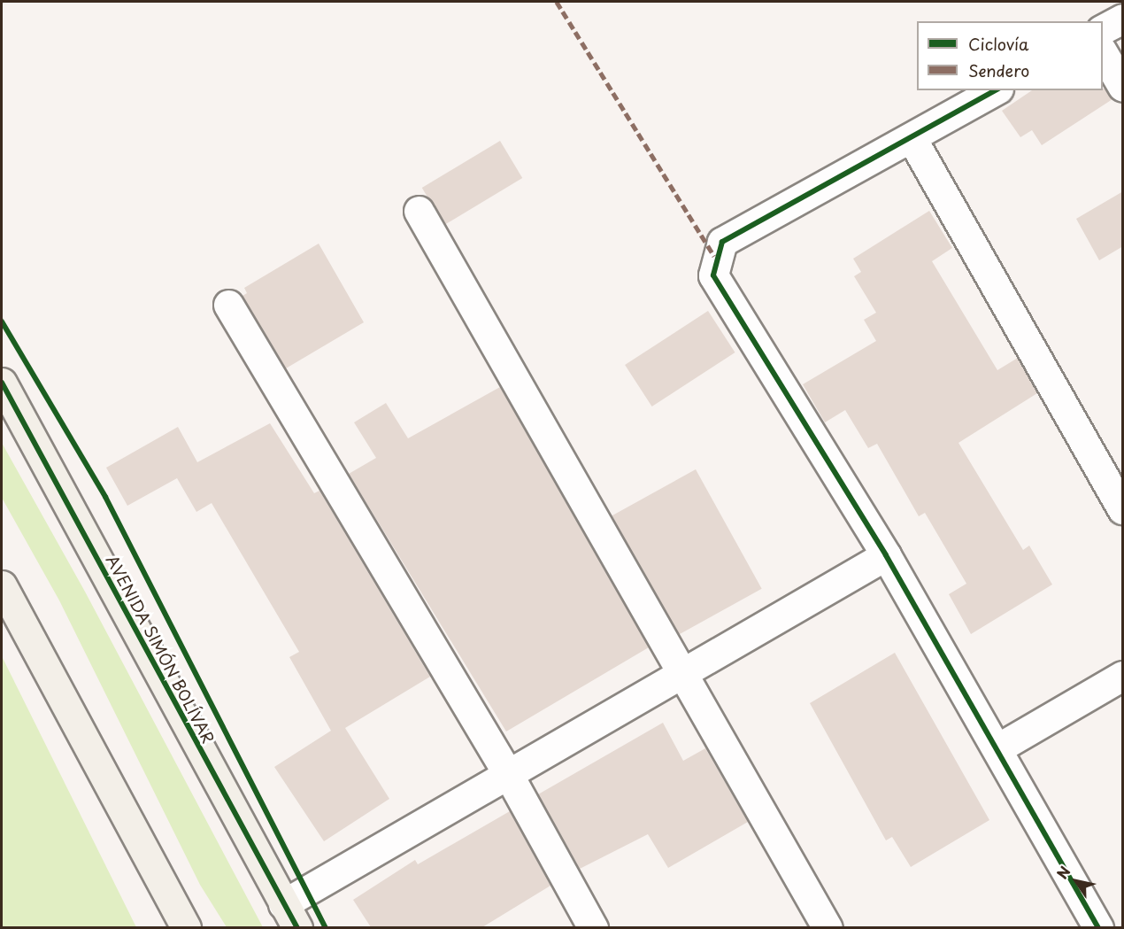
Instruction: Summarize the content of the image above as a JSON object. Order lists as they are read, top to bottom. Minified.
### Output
{"streets":{"highway":["AVENIDA SIMÓN BOLÍVAR"]},"legend":["Ciclovía","Sendero"],"north":"top left"}
